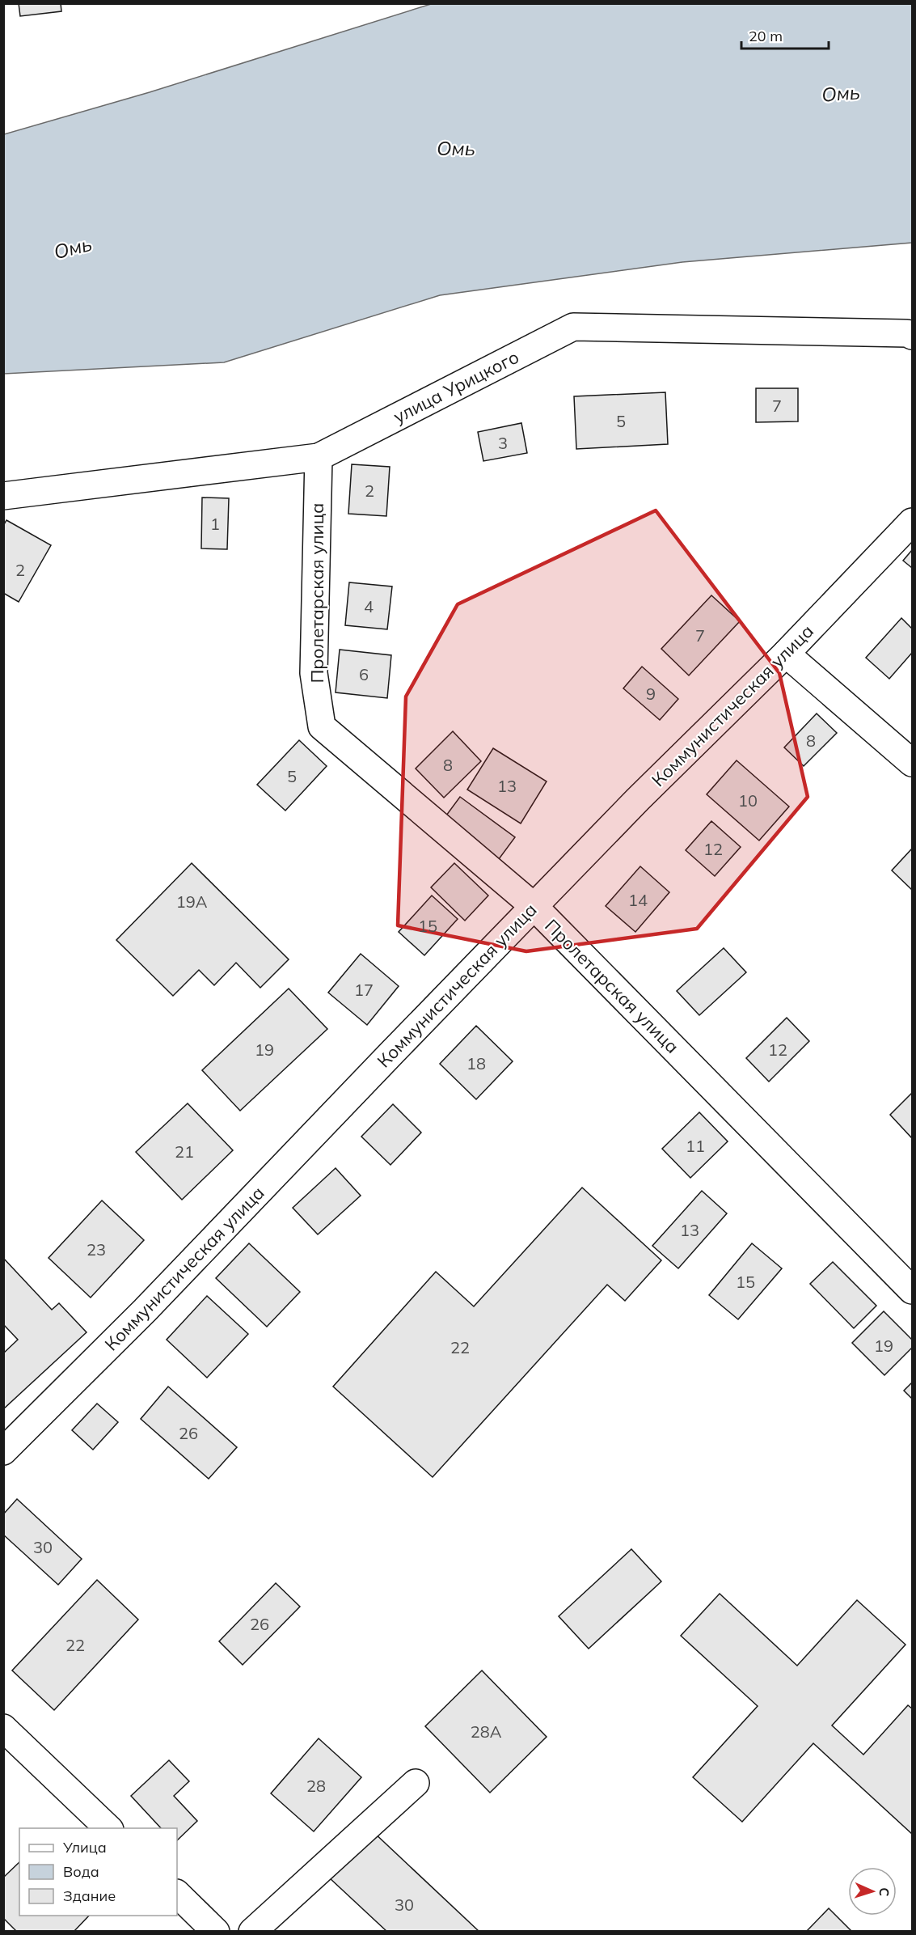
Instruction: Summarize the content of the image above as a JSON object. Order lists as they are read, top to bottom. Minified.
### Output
{"streets":{"street":["улица Урицкого","Пролетарская улица","Коммунистическая улица"]},"crossings":[["улица Урицкого","Пролетарская улица"],["Пролетарская улица","Коммунистическая улица"]],"water":["Омь"],"house_numbers":["7","5","3","2","1","2","4","7","6","9","8","8","5","13","10","12","14","19А","15","17","19","12","18","11","21","13","23","15","19","22","26","30","26","22","28А","28","30"],"legend":["Улица","Вода","Здание"],"scale_bar":"20 m","north":"right"}
